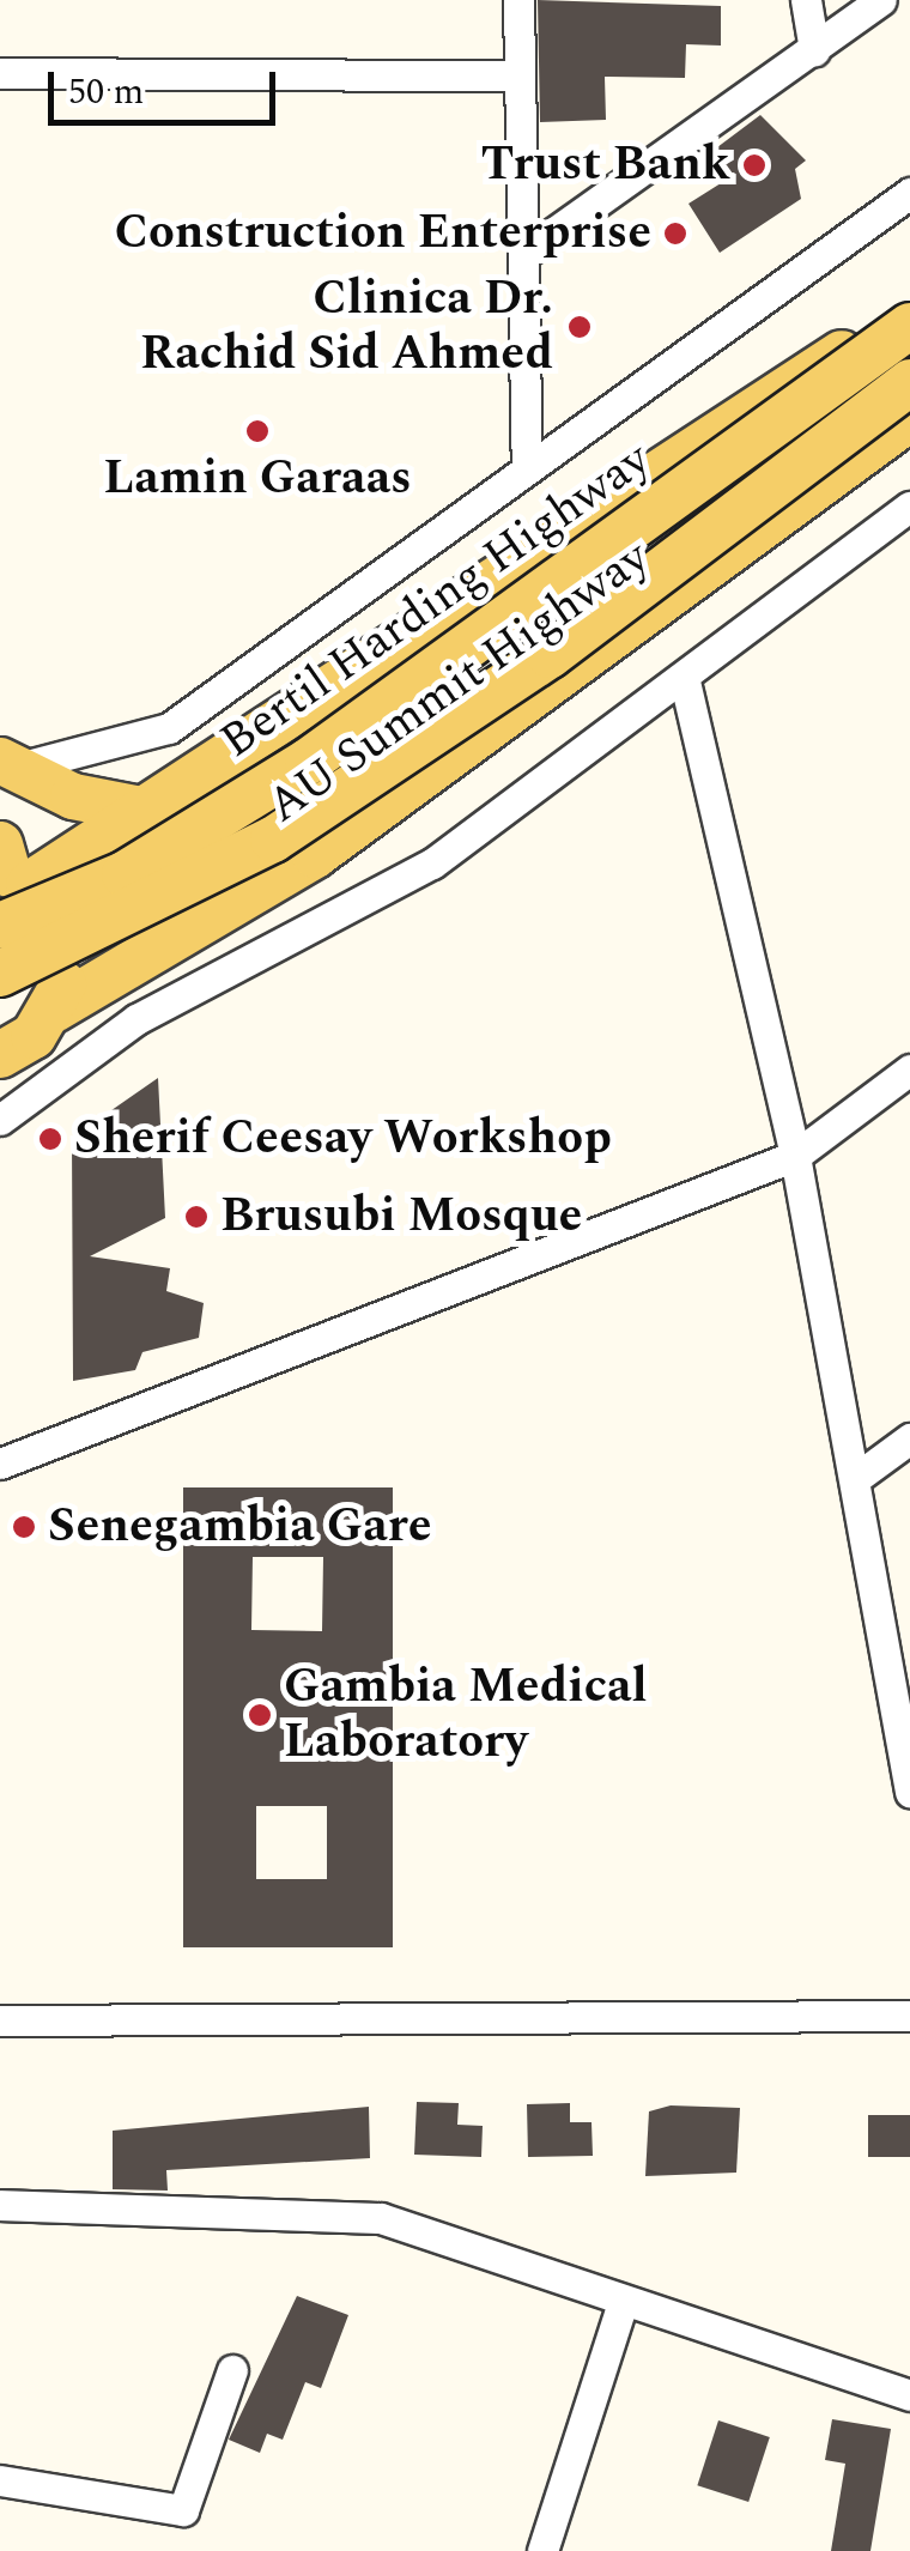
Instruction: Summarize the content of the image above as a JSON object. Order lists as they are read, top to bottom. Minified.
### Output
{"streets":{"main road":["Bertil Harding Highway","AU Summit Highway"]},"places":["Trust Bank","Construction Enterprise","Clinica Dr. Rachid Sid Ahmed","Lamin Garaas","Sherif Ceesay Workshop","Brusubi Mosque","Senegambia Gare","Gambia Medical Laboratory"],"scale_bar":"50 m"}
